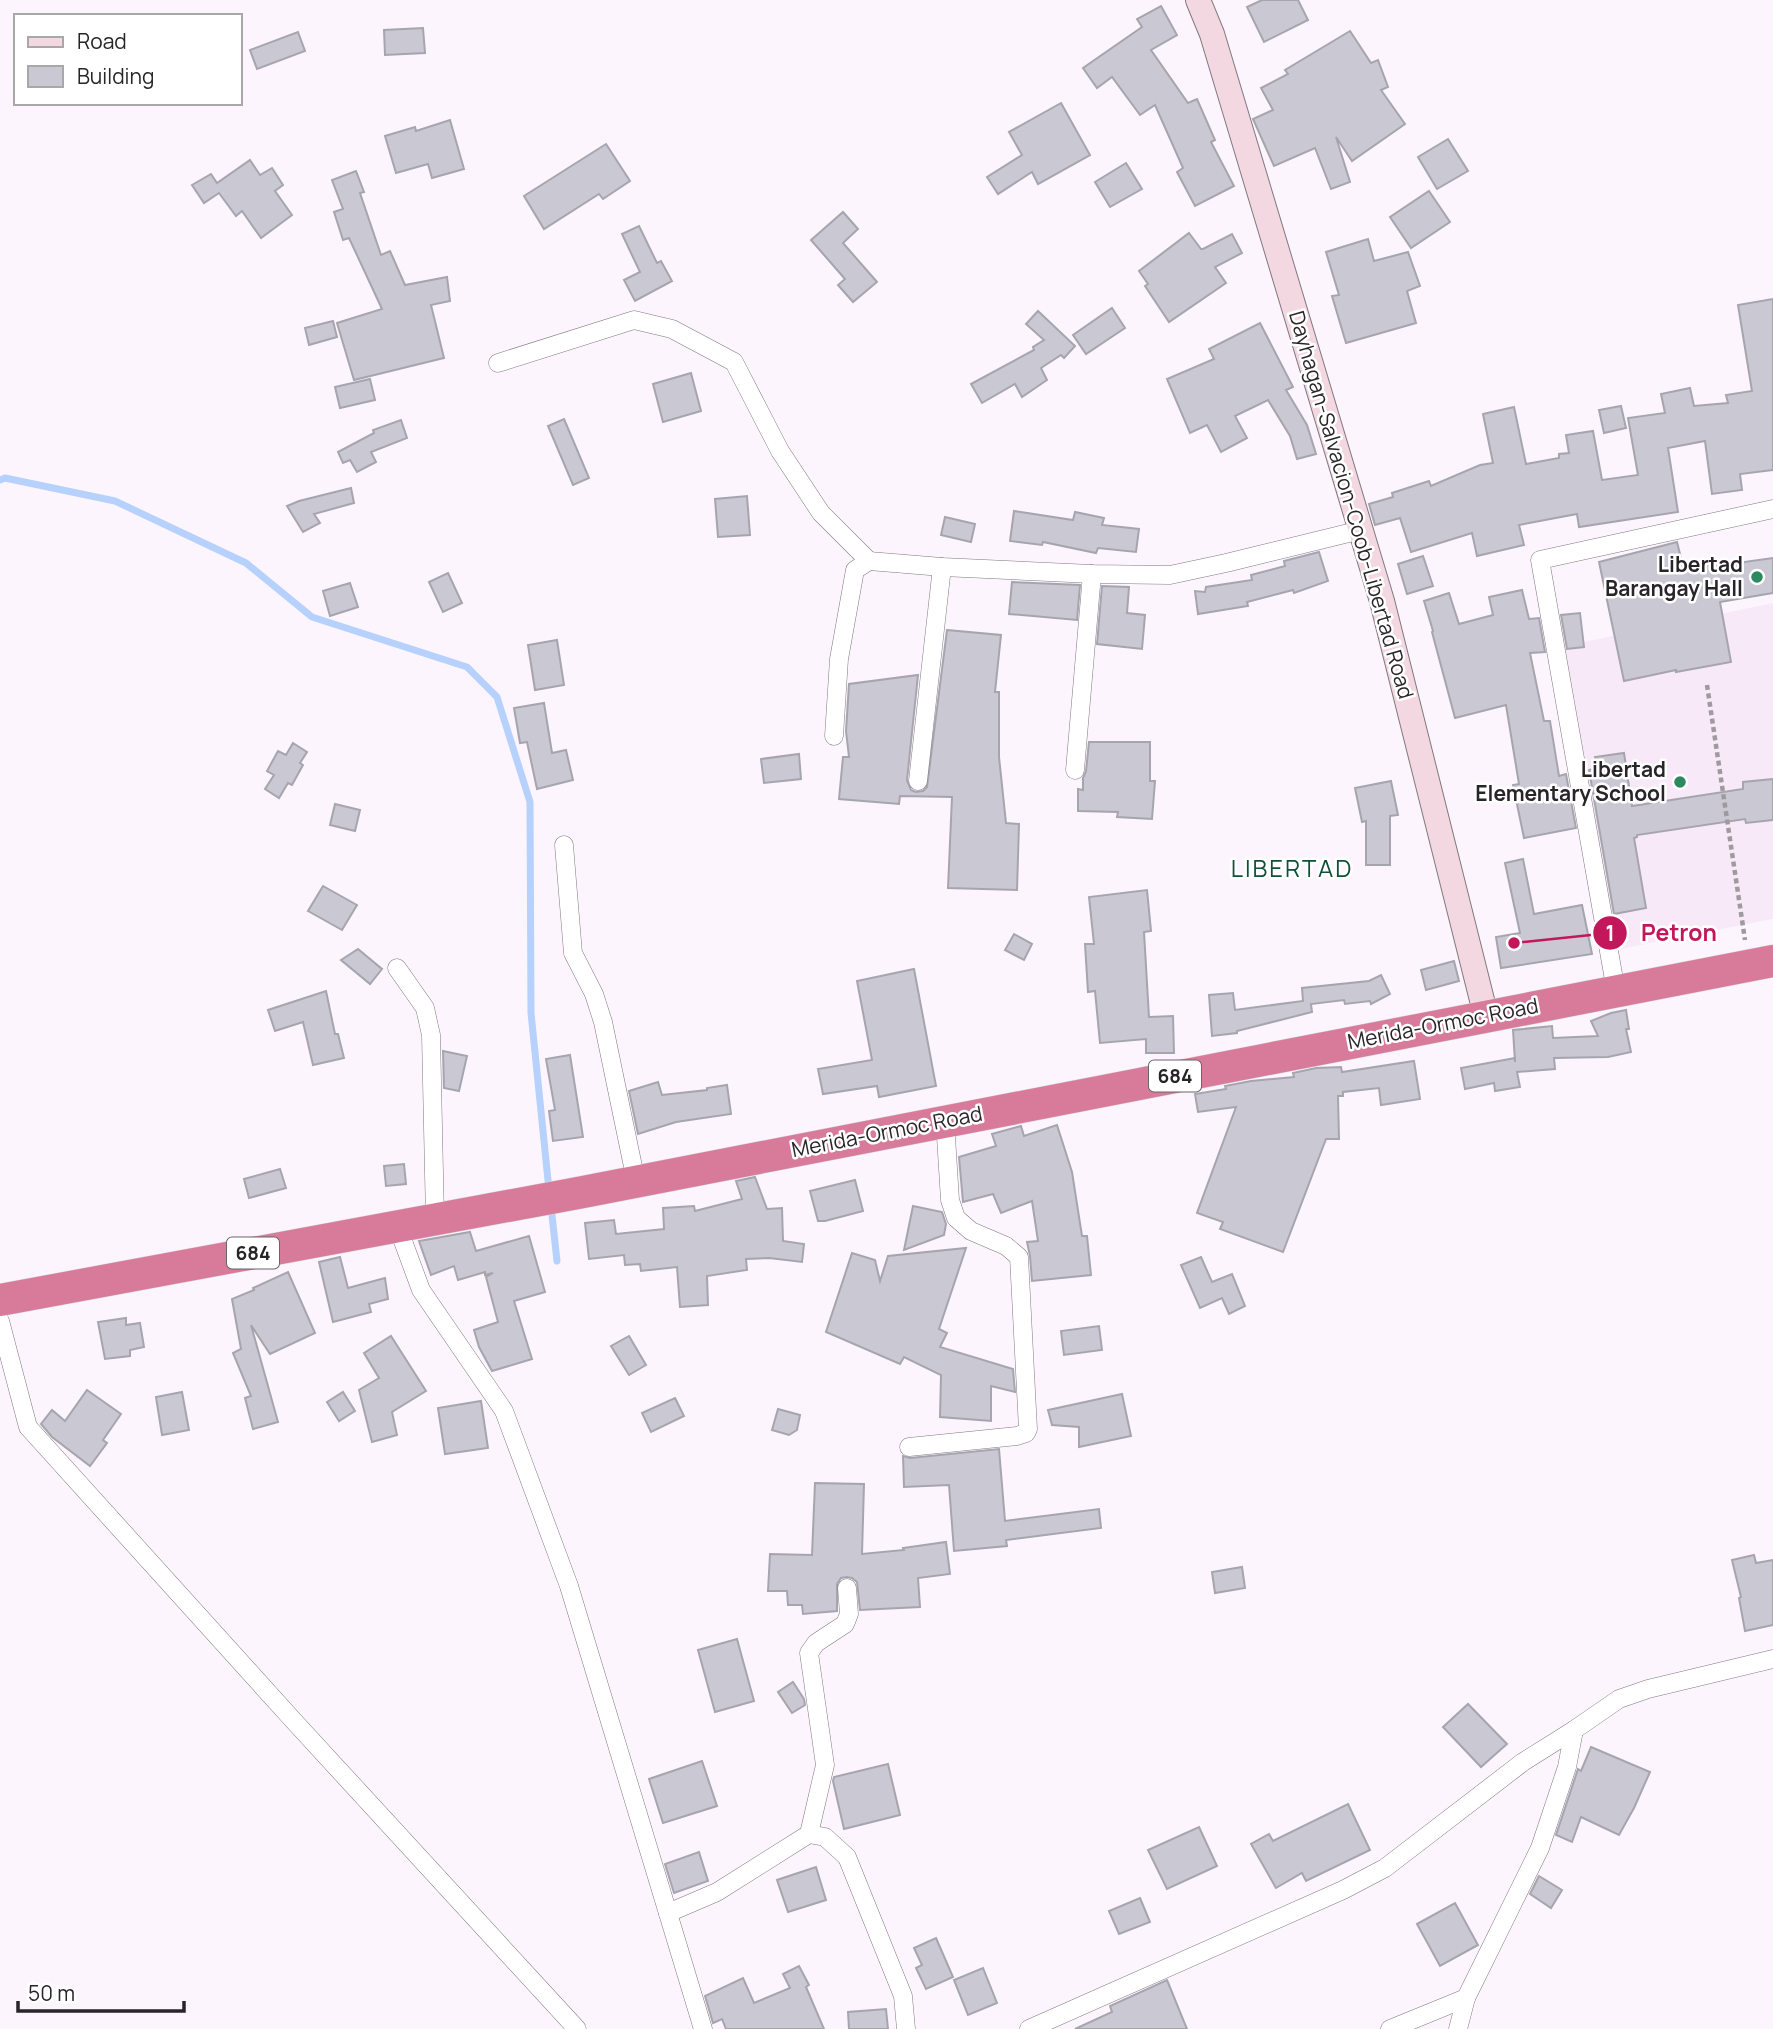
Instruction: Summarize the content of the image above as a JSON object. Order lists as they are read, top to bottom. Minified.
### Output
{"streets":{"highway":["Merida-Ormoc Road","684"],"main road":["Dayhagan-Salvacion-Coob-Libertad Road"]},"crossings":[["Dayhagan-Salvacion-Coob-Libertad Road","Merida-Ormoc Road"]],"districts":["LIBERTAD"],"places":["Libertad Barangay Hall","Libertad Elementary School","Petron"],"legend":["Road","Building"],"scale_bar":"50 m"}
